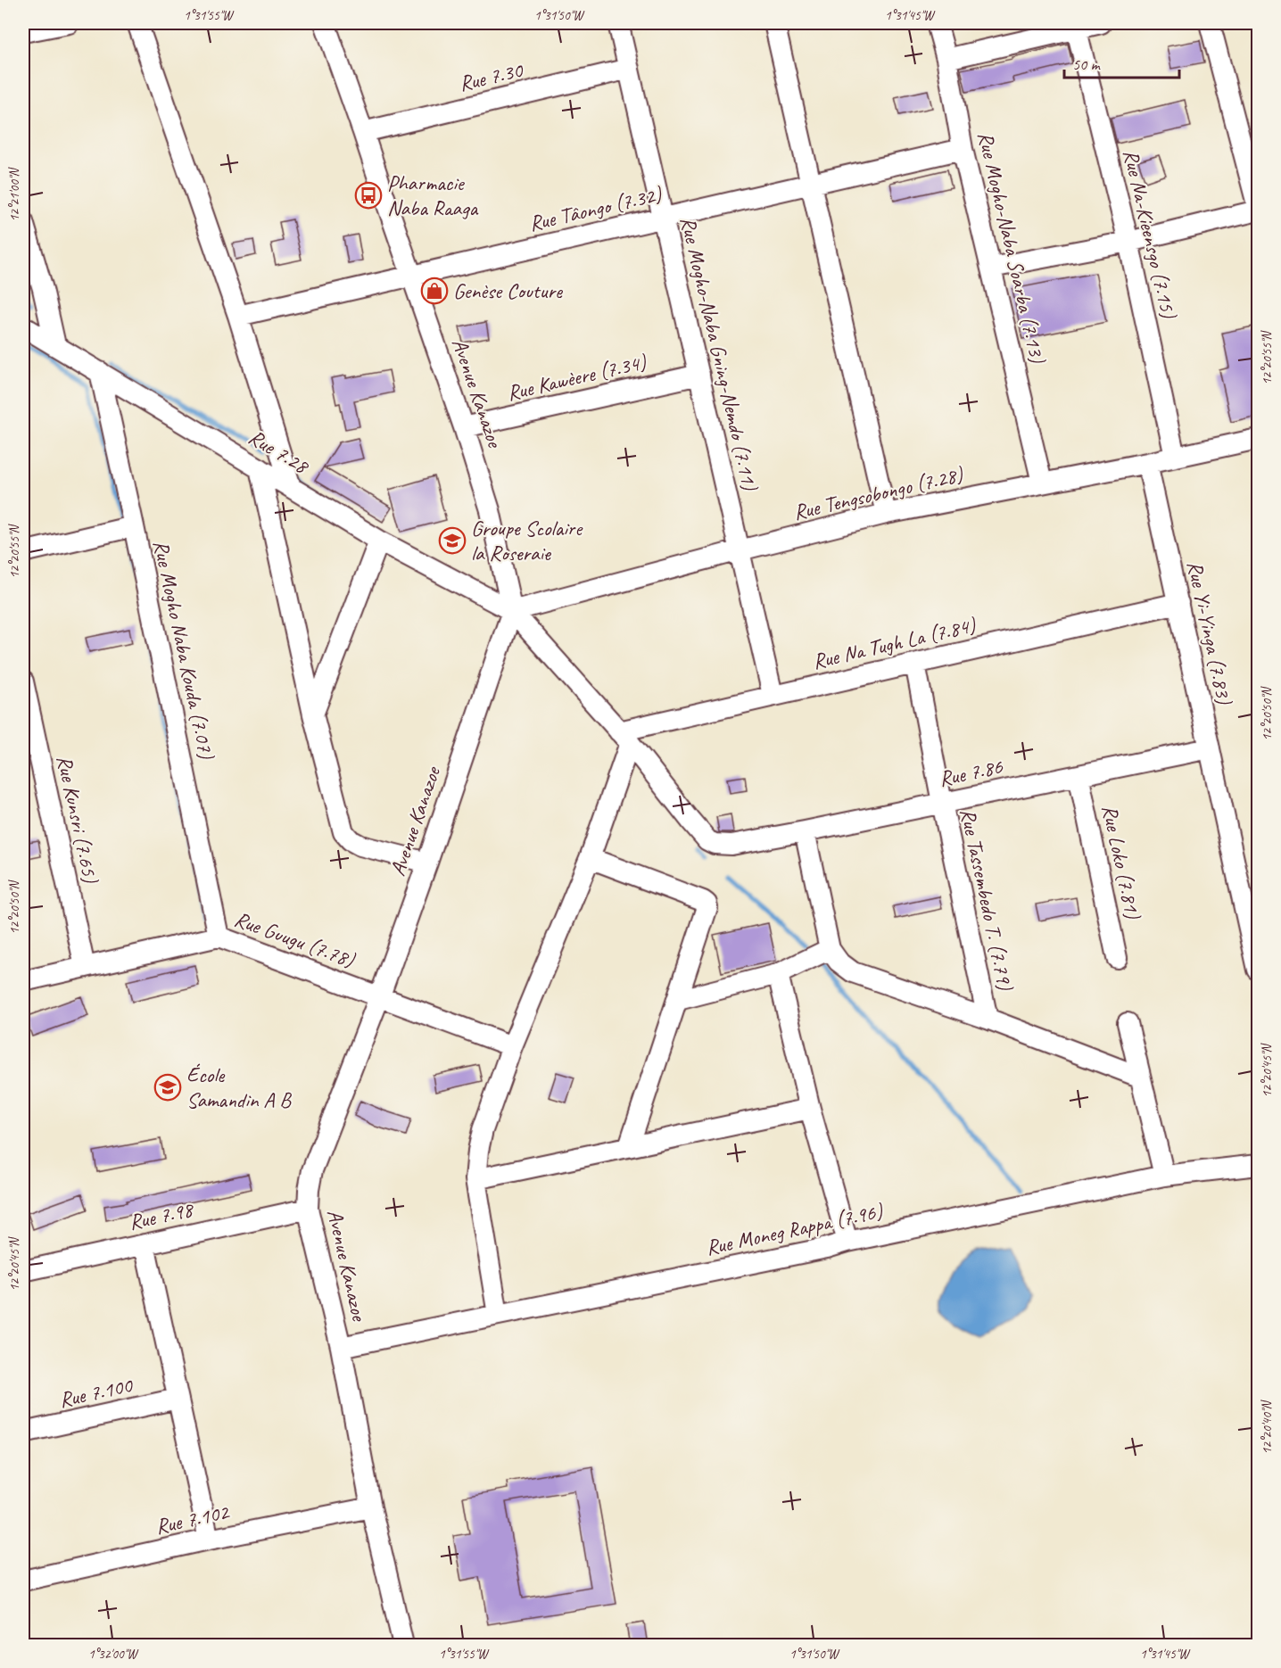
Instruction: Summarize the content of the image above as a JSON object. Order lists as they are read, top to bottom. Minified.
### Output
{"streets":{"street":["Rue 7.30","Rue Tâongo (7.32)","Rue Na-Kieensgo (7.15)","Rue Mogho-Naba Soarba (7.13)","Rue Mogho-Naba Gning-Nemdo (7.11)","Rue Kawèere (7.34)","Avenue Kanazoe","Rue 7.28","Rue Tengsobongo (7.28)","Rue Yi-Yinga (7.83)","Rue Na Tugh La (7.84)","Rue Mogho Naba Kouda (7.07)","Rue 7.86","Rue Kunsri (7.65)","Rue Loko (7.81)","Rue Tassembedo T. (7.79)","Rue Guugu (7.78)","Rue 7.98","Rue Moneg Rappa (7.96)","Rue 7.100","Rue 7.102"]},"crossings":[["Rue 7.30","Rue Mogho-Naba Gning-Nemdo (7.11)"],["Rue 7.30","Avenue Kanazoe"],["Rue Tâongo (7.32)","Rue Mogho-Naba Soarba (7.13)"],["Rue Tâongo (7.32)","Rue Mogho-Naba Gning-Nemdo (7.11)"],["Rue Tâongo (7.32)","Avenue Kanazoe"],["Rue Na-Kieensgo (7.15)","Rue Tengsobongo (7.28)"],["Rue Mogho-Naba Soarba (7.13)","Rue Tengsobongo (7.28)"],["Rue Mogho-Naba Gning-Nemdo (7.11)","Rue Kawèere (7.34)"],["Rue Mogho-Naba Gning-Nemdo (7.11)","Rue Tengsobongo (7.28)"],["Rue Mogho-Naba Gning-Nemdo (7.11)","Rue Na Tugh La (7.84)"],["Rue Kawèere (7.34)","Avenue Kanazoe"],["Avenue Kanazoe","Rue 7.28"],["Avenue Kanazoe","Rue Tengsobongo (7.28)"],["Avenue Kanazoe","Rue 7.86"],["Avenue Kanazoe","Rue Guugu (7.78)"],["Avenue Kanazoe","Rue 7.98"],["Avenue Kanazoe","Rue Moneg Rappa (7.96)"],["Avenue Kanazoe","Rue 7.102"],["Rue 7.28","Rue Tengsobongo (7.28)"],["Rue 7.28","Rue Mogho Naba Kouda (7.07)"],["Rue 7.28","Rue 7.86"],["Rue Tengsobongo (7.28)","Rue Yi-Yinga (7.83)"],["Rue Tengsobongo (7.28)","Rue 7.86"],["Rue Yi-Yinga (7.83)","Rue Na Tugh La (7.84)"],["Rue Yi-Yinga (7.83)","Rue 7.86"],["Rue Na Tugh La (7.84)","Rue 7.86"],["Rue Na Tugh La (7.84)","Rue Tassembedo T. (7.79)"],["Rue Mogho Naba Kouda (7.07)","Rue Guugu (7.78)"],["Rue 7.86","Rue Loko (7.81)"],["Rue 7.86","Rue Tassembedo T. (7.79)"],["Rue Kunsri (7.65)","Rue Guugu (7.78)"]],"places":{"bus stop":["Pharmacie Naba Raaga"],"shop":["Genèse Couture"],"school or university":["Groupe Scolaire la Roseraie","École Samandin A B"]},"scale_bar":"50 m","coordinates":["1°31'55\"W","1°31'50\"W","1°31'45\"W","12°21'00\"N","12°20'55\"N","12°20'50\"N","12°20'45\"N","12°20'40\"N","1°32'00\"W"]}
